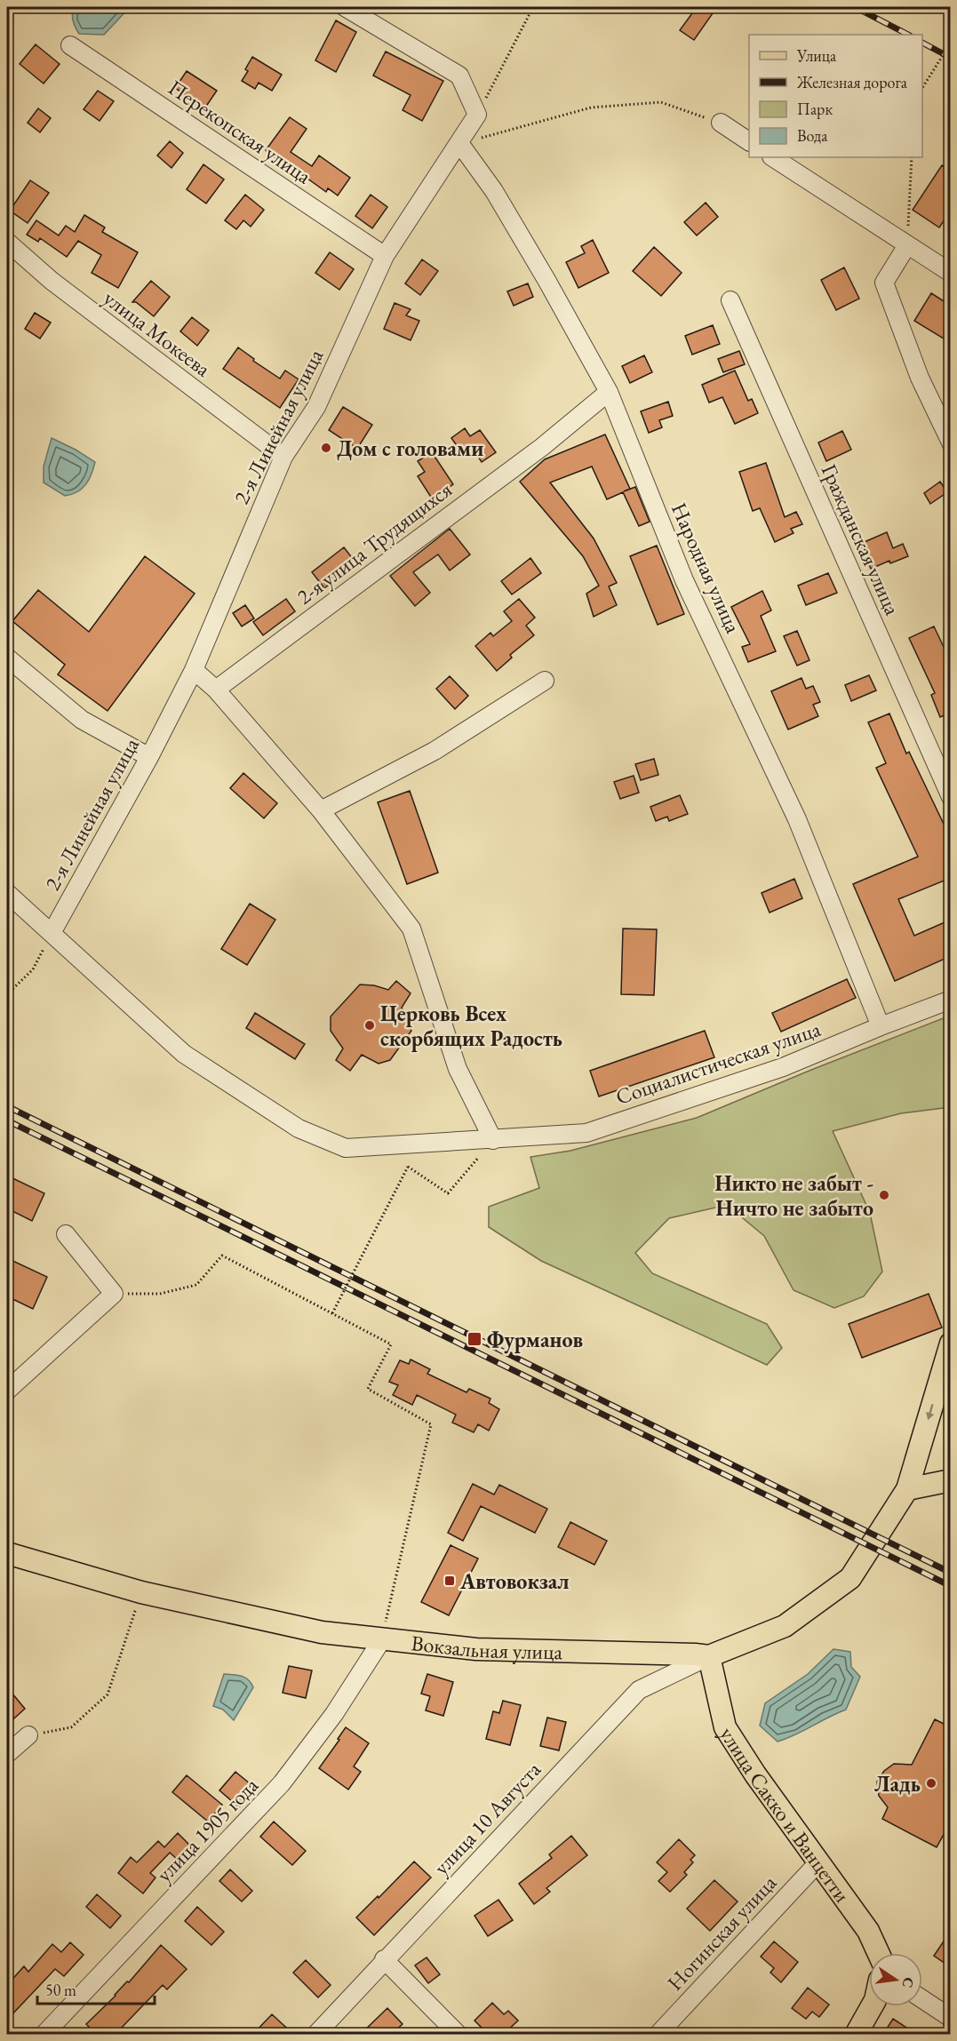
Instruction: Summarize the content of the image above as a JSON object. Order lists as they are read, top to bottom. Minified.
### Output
{"streets":{"main road":["Вокзальная улица","улица Сакко и Ванцетти"],"street":["Перекопская улица","улица Мокеева","2-я Линейная улица","Гражданская улица","2-я улица Трудящихся","Народная улица","Социалистическая улица","улица 10 Августа","улица 1905 года","Ногинская улица"]},"crossings":[["Перекопская улица","2-я Линейная улица"],["улица Мокеева","2-я Линейная улица"],["2-я Линейная улица","Народная улица"],["2-я Линейная улица","Социалистическая улица"],["2-я улица Трудящихся","Народная улица"],["Народная улица","Социалистическая улица"],["Вокзальная улица","улица Сакко и Ванцетти"],["Вокзальная улица","улица 10 Августа"],["Вокзальная улица","улица 1905 года"],["улица Сакко и Ванцетти","улица 10 Августа"],["улица Сакко и Ванцетти","Ногинская улица"]],"places":{"other":["Дом с головами","Церковь Всех скорбящих Радость","Никто не забыт - Ничто не забыто","Ладь"],"transit":["Фурманов","Автовокзал"]},"legend":["Улица","Железная дорога","Парк","Вода"],"scale_bar":"50 m","north":"right"}
